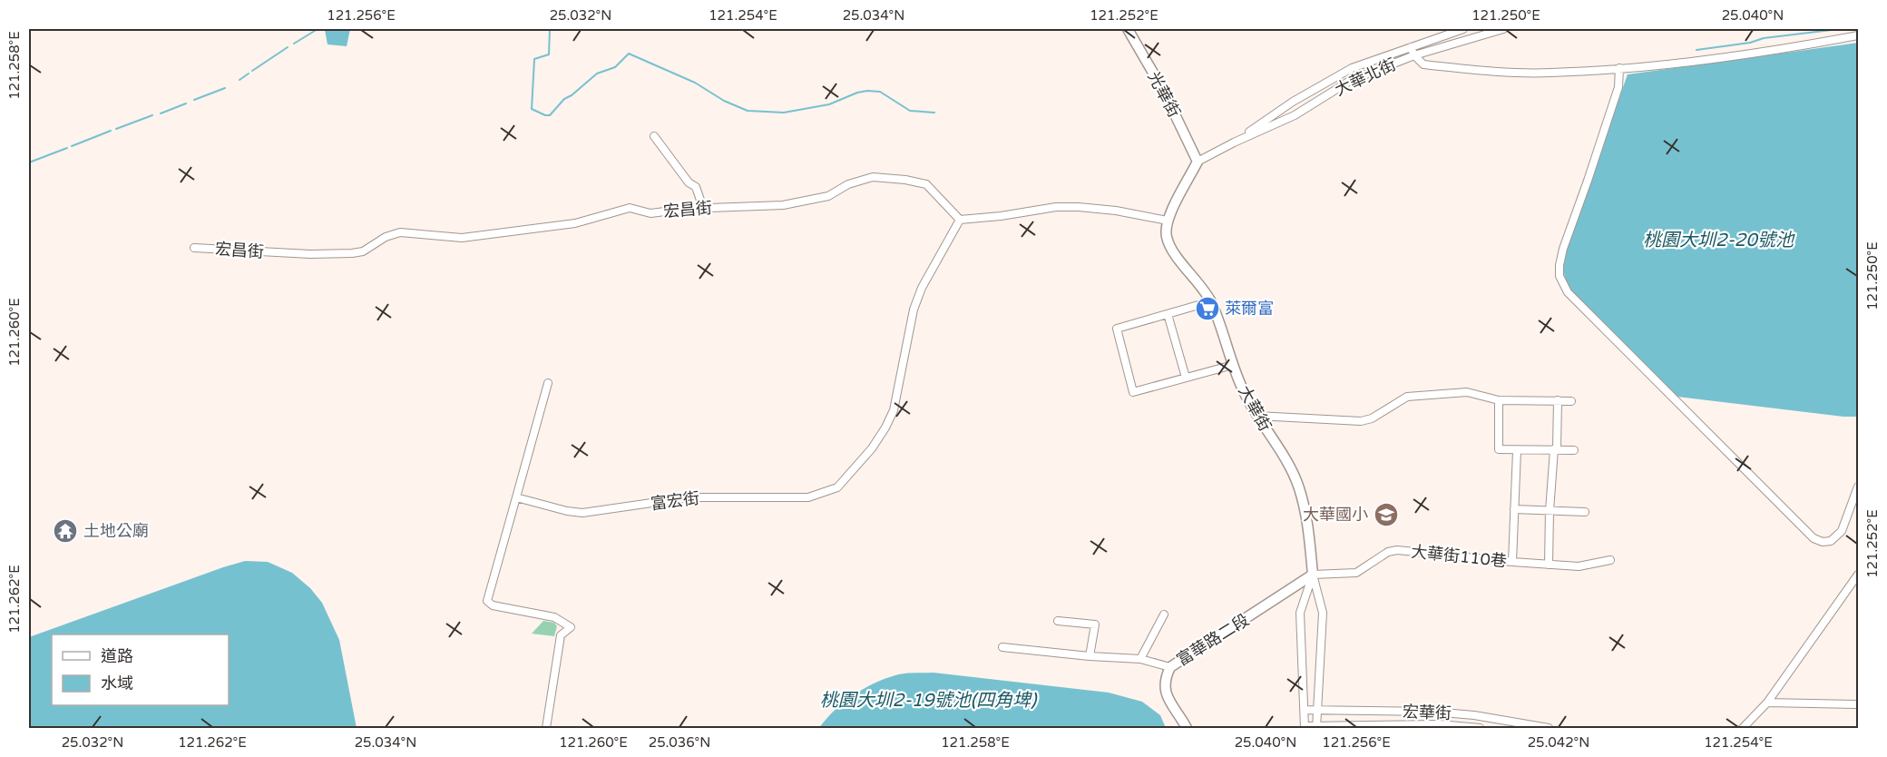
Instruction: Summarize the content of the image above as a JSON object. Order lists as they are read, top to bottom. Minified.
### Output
{"streets":{"street":["大華北街","光華街","宏昌街","大華街","富宏街","大華街110巷","富華路二段","宏華街"]},"crossings":[["大華北街","光華街"],["宏昌街","富宏街"],["大華街","大華街110巷"],["大華街","富華路二段"],["大華街","宏華街"],["大華街110巷","富華路二段"]],"water":["桃園大圳2-20號池","桃園大圳2-19號池(四角埤)"],"places":{"supermarket":["萊爾富"],"school or university":["大華國小"],"temple":["土地公廟"]},"legend":["道路","水域"],"coordinates":["121.256°E","25.032°N","121.254°E","25.034°N","121.252°E","121.250°E","25.040°N","121.258°E","121.260°E","121.262°E","25.036°N","25.042°N"]}
